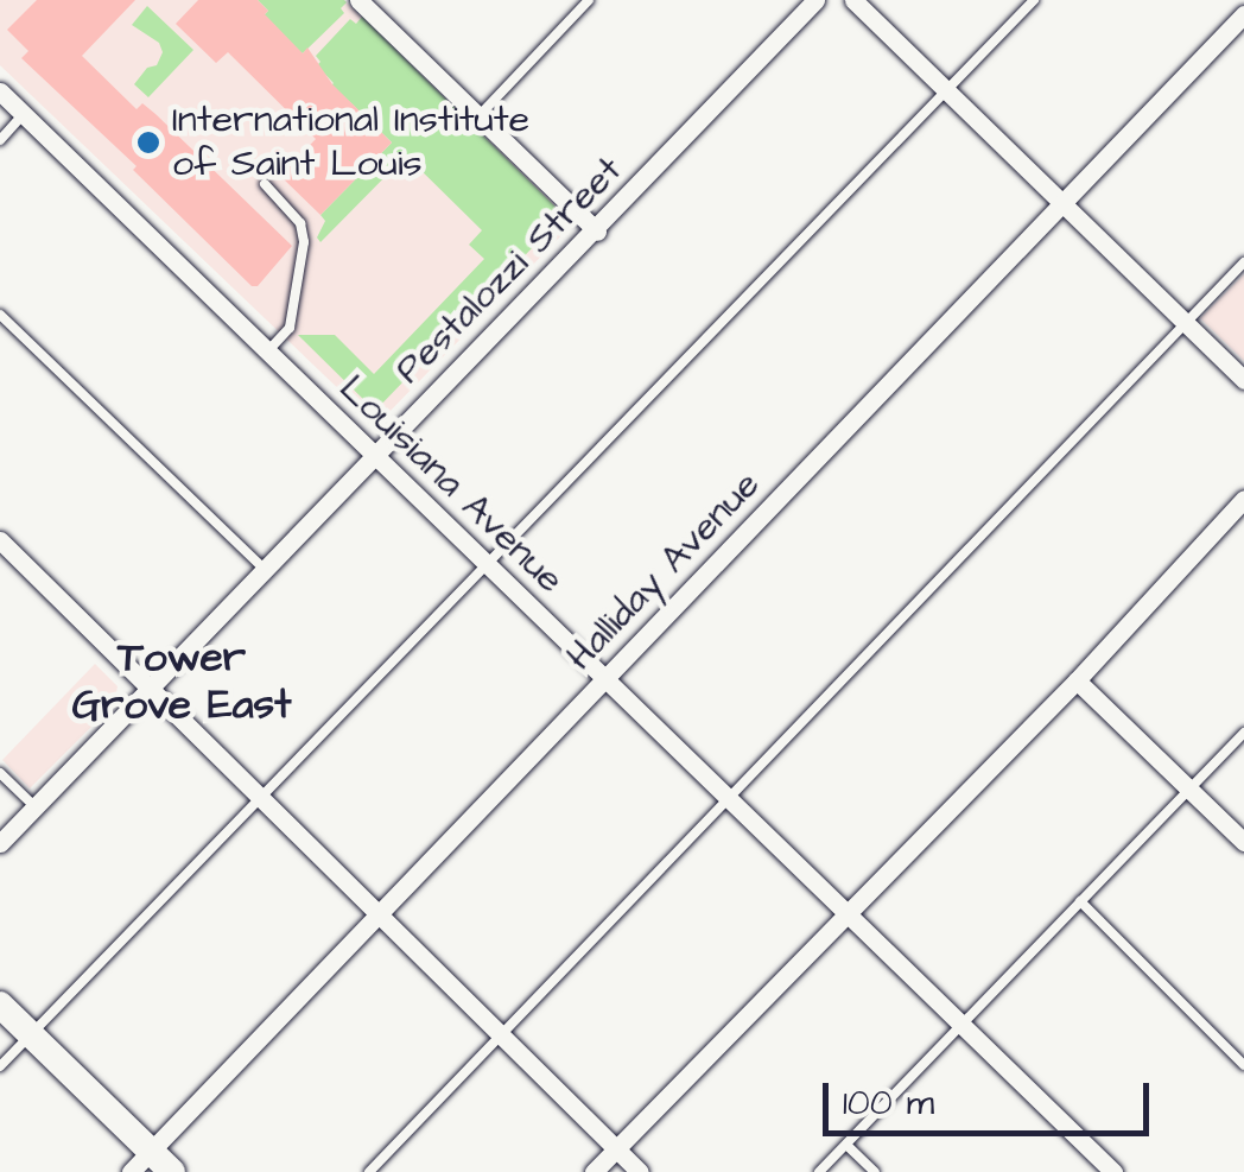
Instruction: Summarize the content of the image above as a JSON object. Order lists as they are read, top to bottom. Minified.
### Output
{"streets":{"street":["Pestalozzi Street","Louisiana Avenue","Halliday Avenue"]},"crossings":[["Pestalozzi Street","Louisiana Avenue"],["Louisiana Avenue","Halliday Avenue"]],"districts":["Tower Grove East"],"places":["International Institute of Saint Louis"],"scale_bar":"100 m"}
